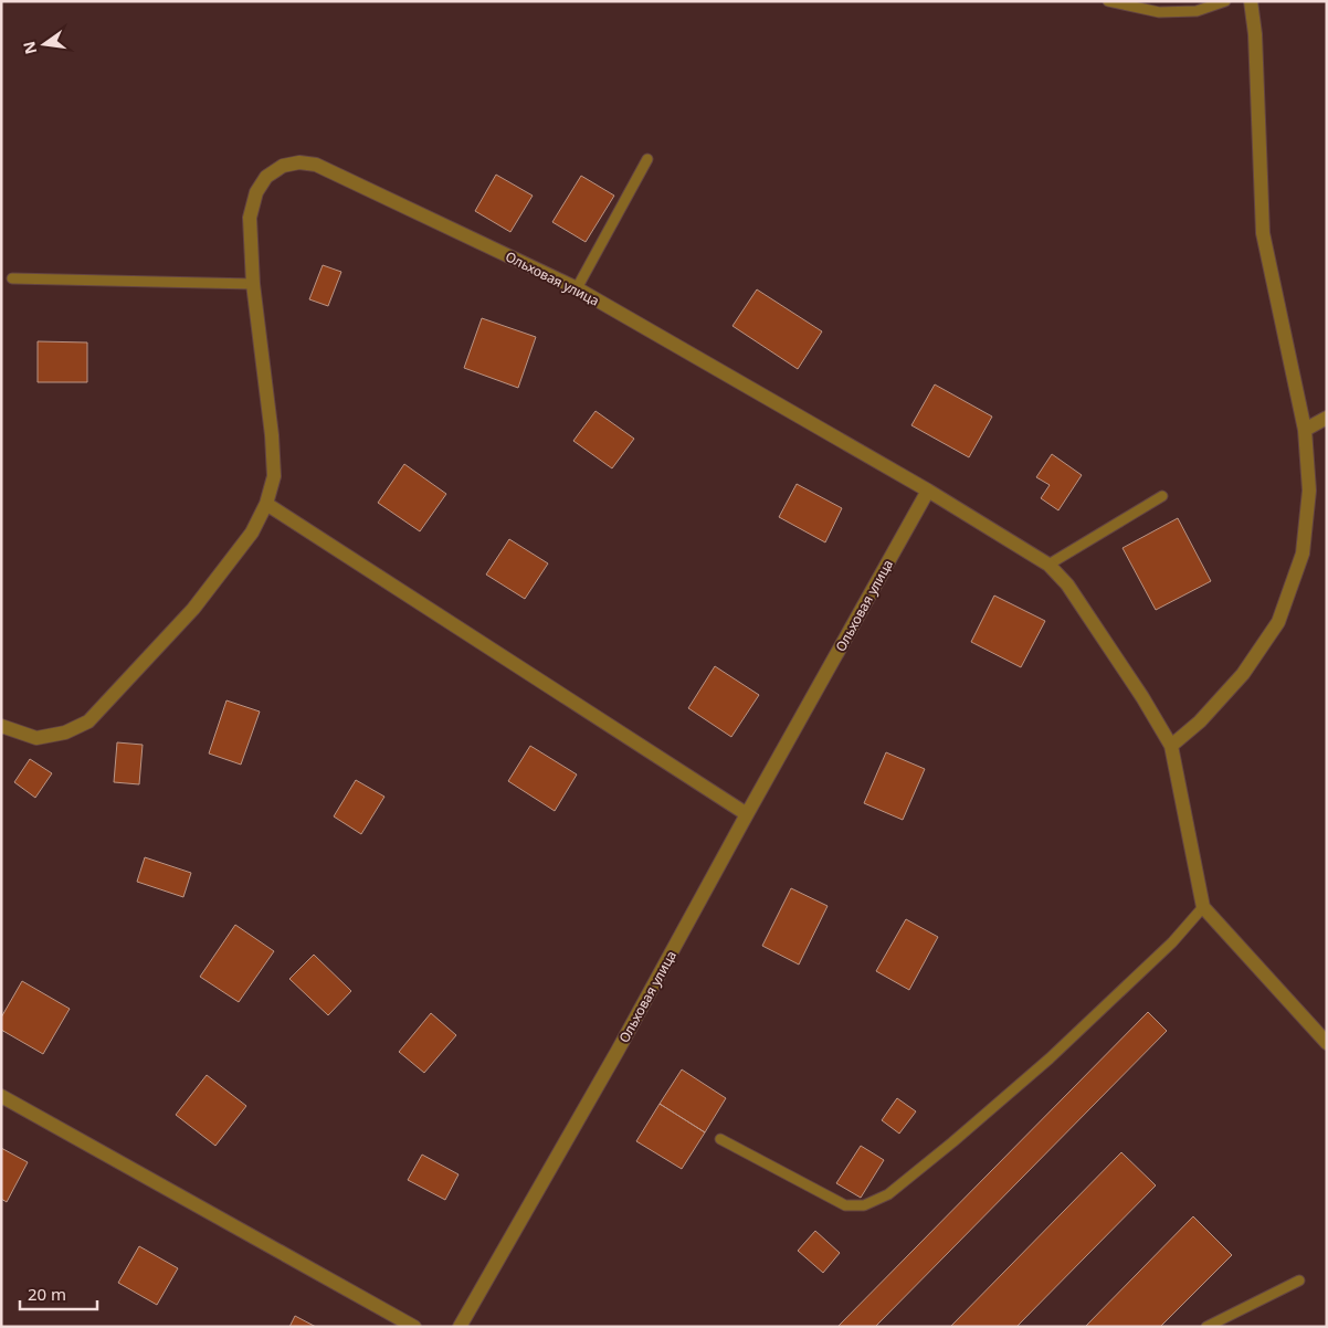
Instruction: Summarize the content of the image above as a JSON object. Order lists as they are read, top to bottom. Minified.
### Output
{"streets":{"street":["Ольховая улица"]},"scale_bar":"20 m","north":"left"}
